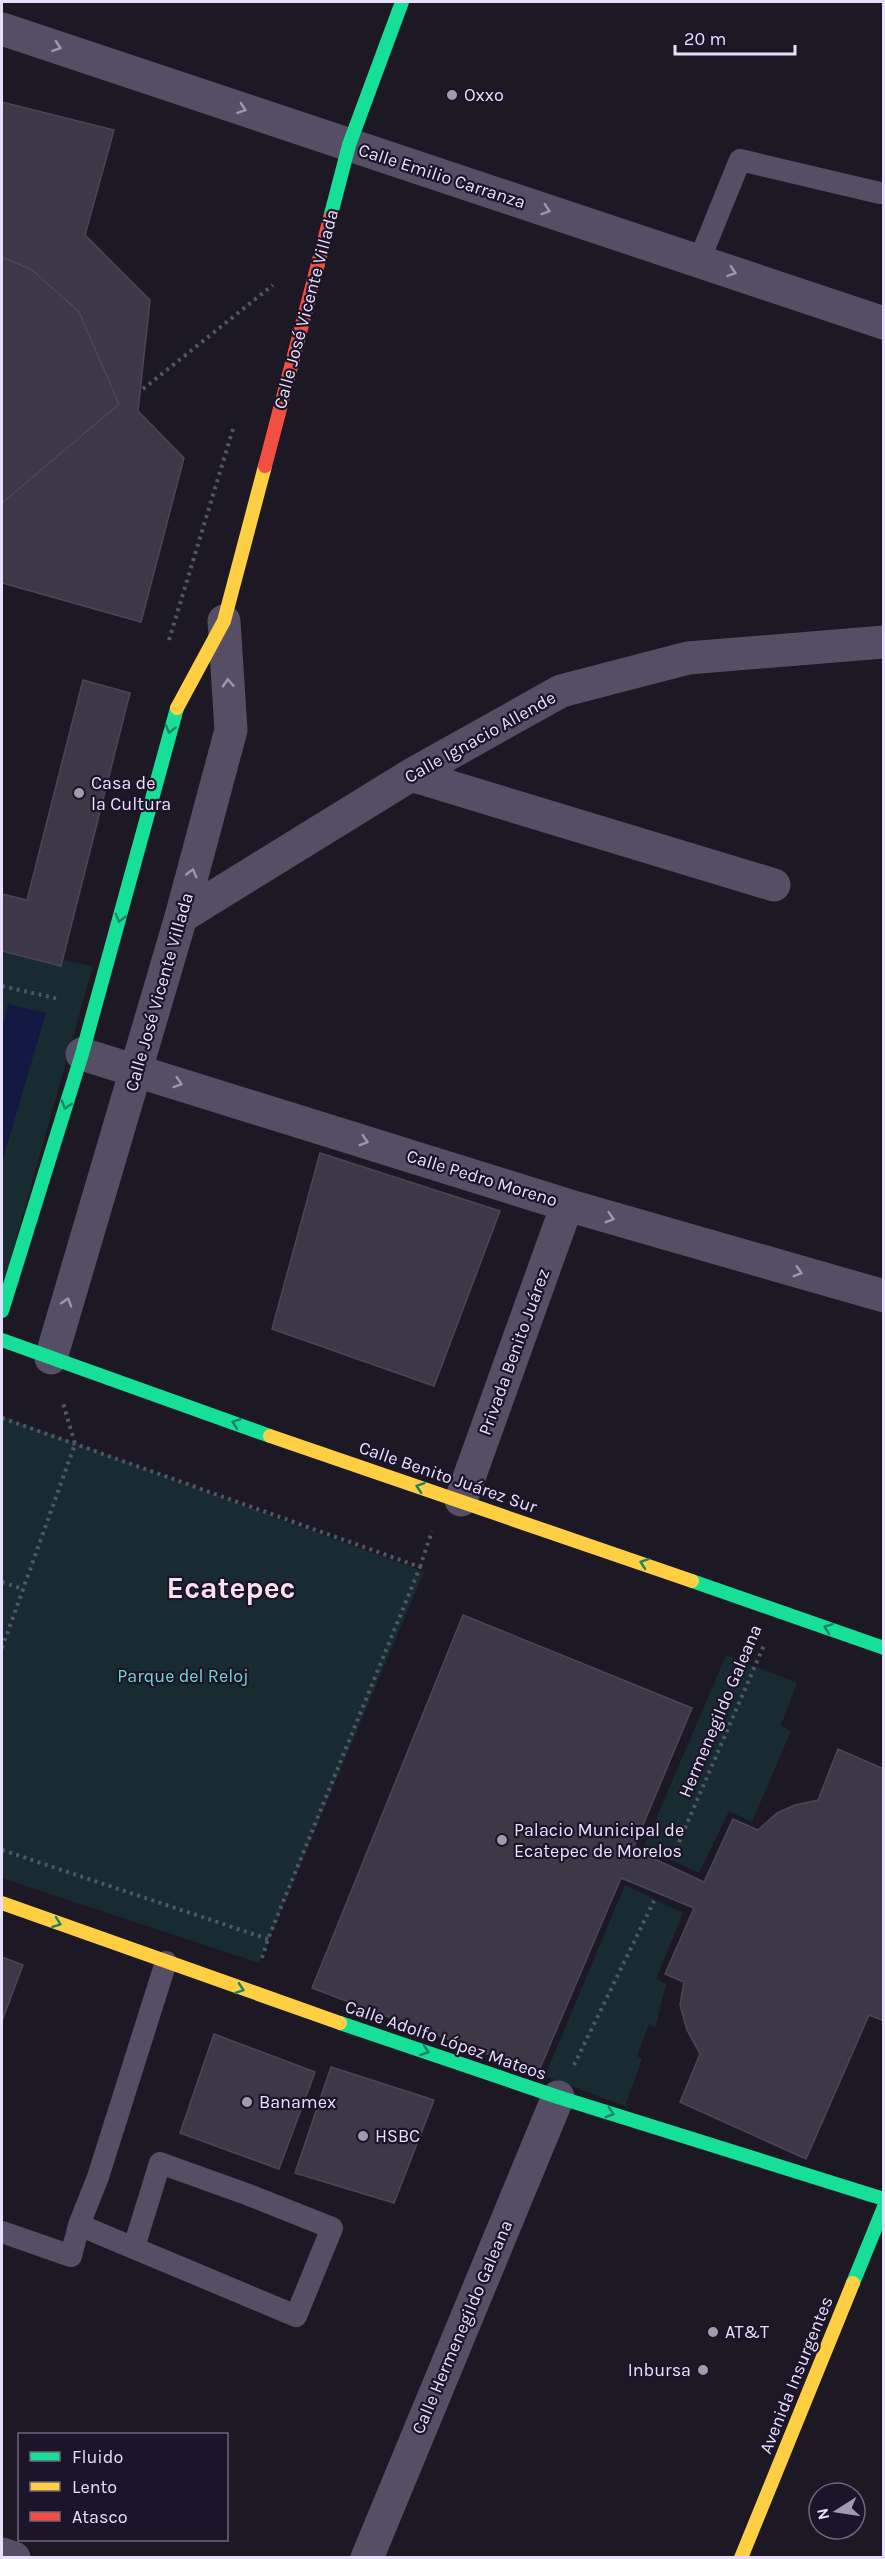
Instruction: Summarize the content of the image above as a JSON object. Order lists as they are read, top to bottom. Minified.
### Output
{"streets":{"street":["Calle Emilio Carranza","Calle José Vicente Villada","Calle Ignacio Allende","Calle Pedro Moreno","Privada Benito Juárez","Calle Benito Juárez Sur","Calle Adolfo López Mateos","Calle Hermenegildo Galeana","Avenida Insurgentes"],"path":["Hermenegildo Galeana"]},"crossings":[["Calle Emilio Carranza","Calle José Vicente Villada"],["Calle José Vicente Villada","Calle Ignacio Allende"],["Calle José Vicente Villada","Calle Pedro Moreno"],["Calle José Vicente Villada","Calle Benito Juárez Sur"],["Calle Pedro Moreno","Privada Benito Juárez"],["Privada Benito Juárez","Calle Benito Juárez Sur"],["Calle Benito Juárez Sur","Hermenegildo Galeana"],["Calle Adolfo López Mateos","Calle Hermenegildo Galeana"]],"one_way":["Calle Emilio Carranza","Calle Pedro Moreno","Calle Benito Juárez Sur","Calle Adolfo López Mateos"],"districts":["Ecatepec"],"parks":["Parque del Reloj"],"places":["Oxxo","Casa de la Cultura","Palacio Municipal de Ecatepec de Morelos","Banamex","HSBC","AT&T","Inbursa"],"legend":["Fluido","Lento","Atasco"],"scale_bar":"20 m","north":"left"}
